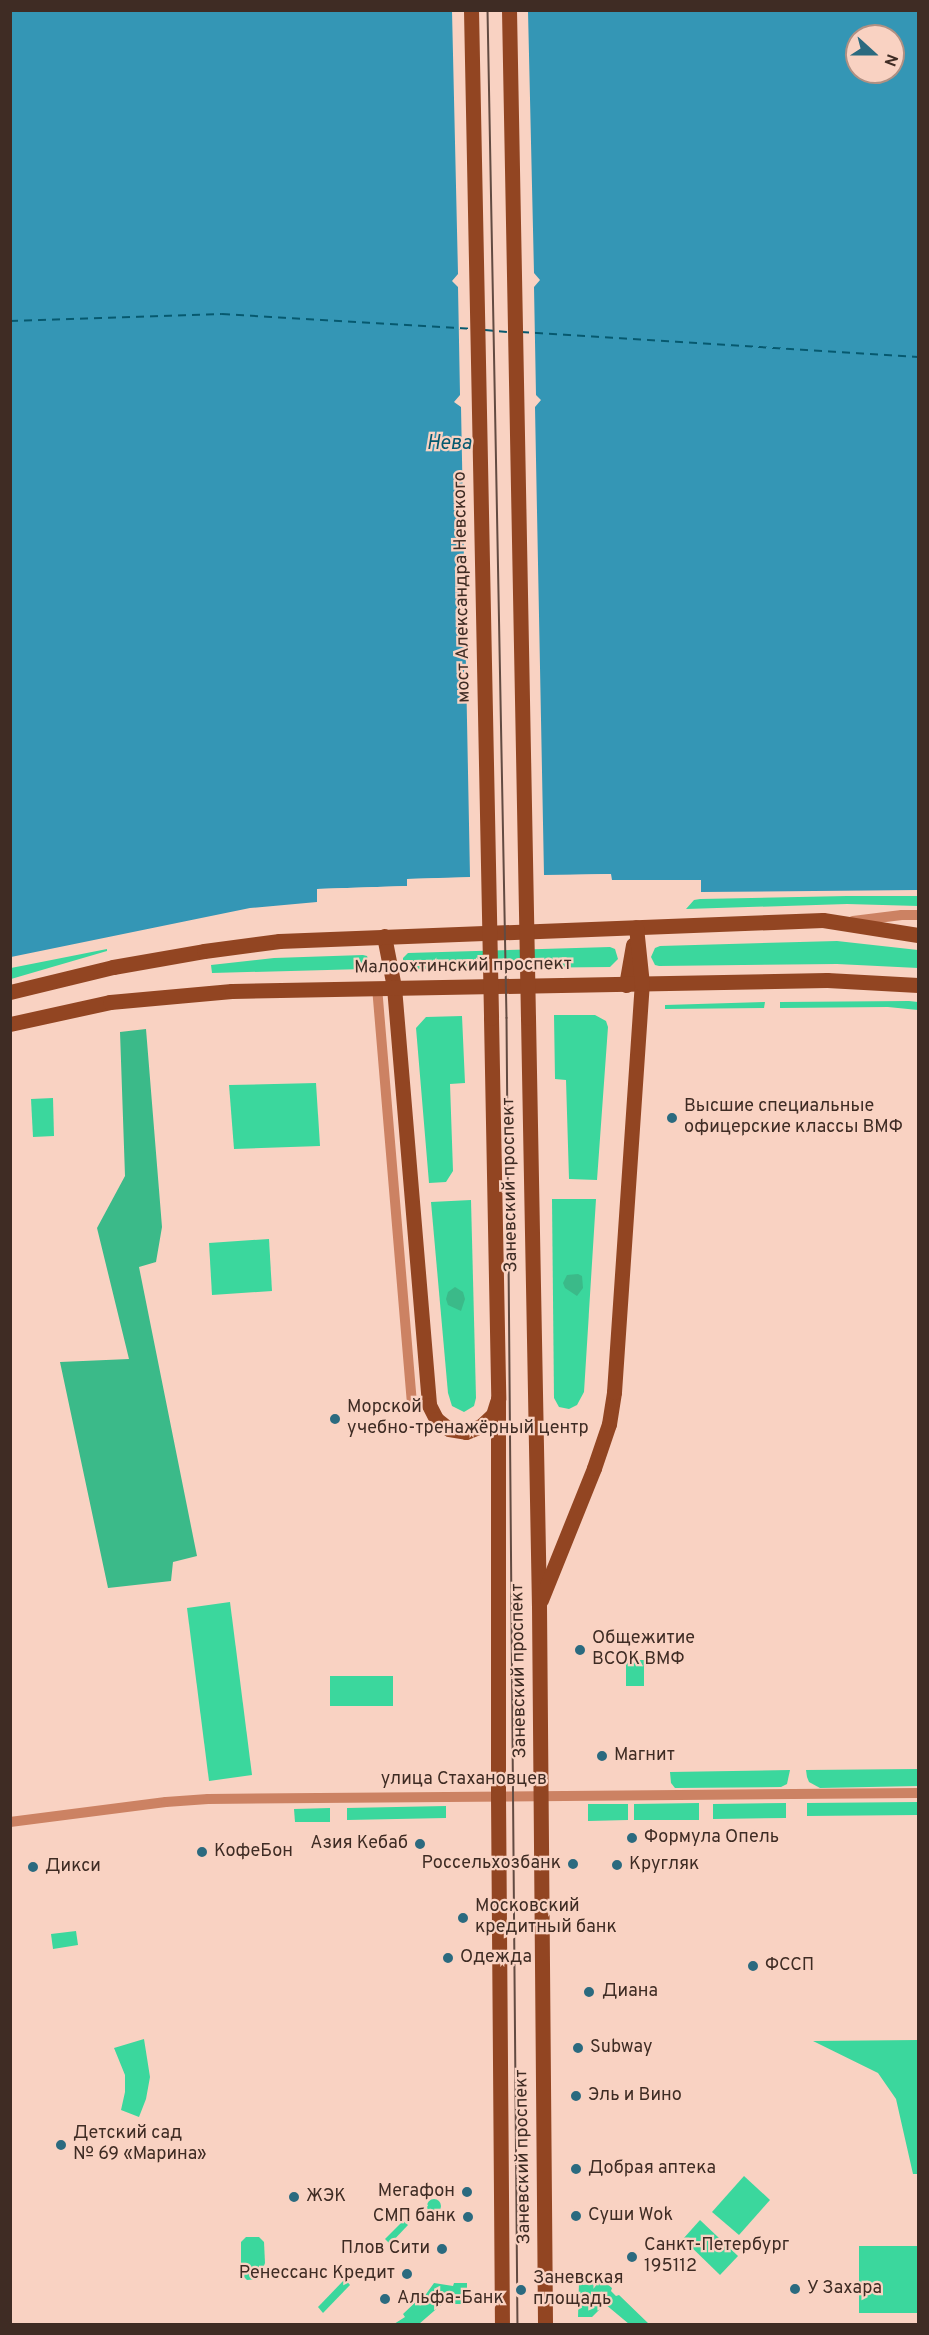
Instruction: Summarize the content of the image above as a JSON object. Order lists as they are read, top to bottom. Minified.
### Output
{"streets":{"main road":["мост Александра Невского","Малоохтинский проспект","Заневский проспект"],"street":["улица Стахановцев"]},"crossings":[["мост Александра Невского","Заневский проспект"],["Заневский проспект","улица Стахановцев"]],"water":["Нева"],"places":["Высшие специальные офицерские классы ВМФ","Морской учебно-тренажёрный центр","Общежитие ВСОК ВМФ","Магнит","Формула Опель","Азия Кебаб","КофеБон","Россельхозбанк","Кругляк","Дикси","Московский кредитный банк","Одежда","ФССП","Диана","Subway","Эль и Вино","Детский сад № 69 «Марина»","Добрая аптека","Мегафон","ЖЭК","Суши Wok","СМП банк","Плов Сити","Санкт-Петербург 195112","Ренессанс Кредит","У Захара","Заневская площадь","Альфа-Банк"],"north":"right"}
